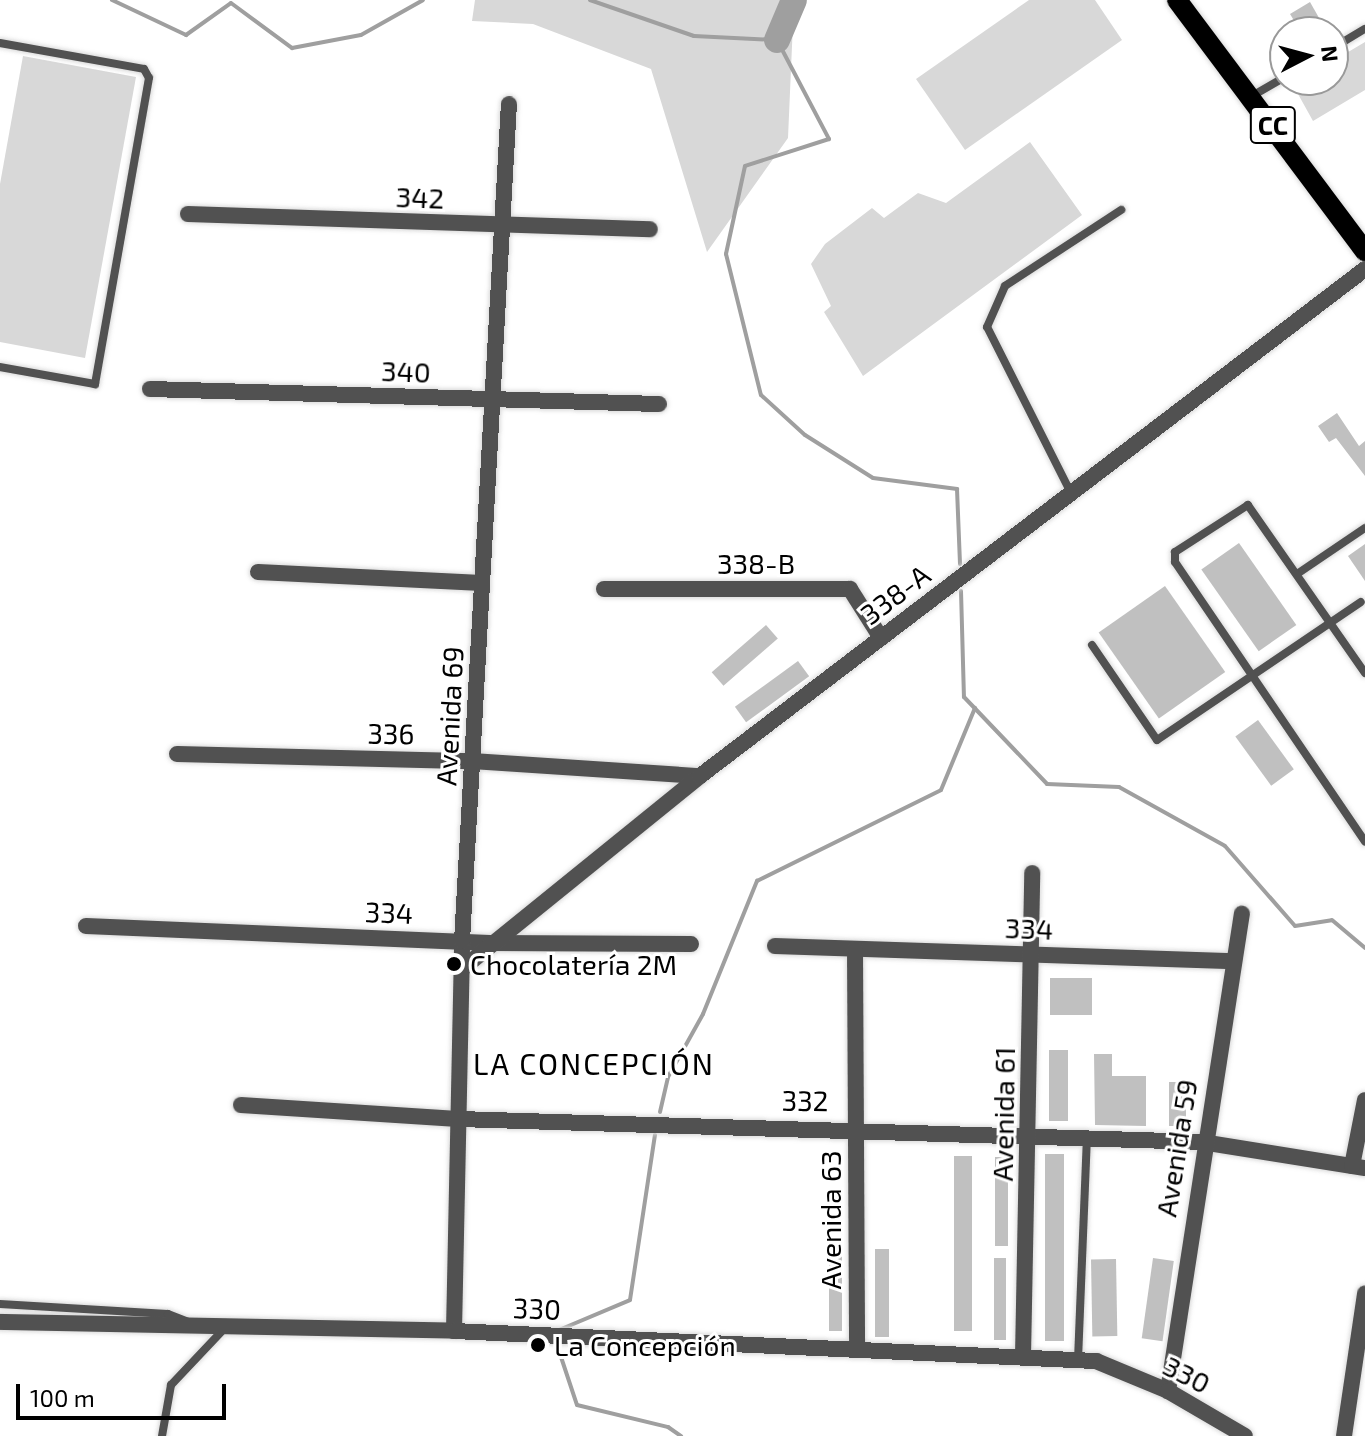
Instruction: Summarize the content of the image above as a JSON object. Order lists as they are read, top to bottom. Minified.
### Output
{"streets":{"main road":["CC"],"street":["342","340","338-B","338-A","Avenida 69","336","334","332","Avenida 61","Avenida 59","Avenida 63","330"]},"crossings":[["342","Avenida 69"],["340","Avenida 69"],["338-B","338-A"],["338-A","Avenida 69"],["338-A","336"],["338-A","334"],["Avenida 69","336"],["Avenida 69","334"],["Avenida 69","332"],["Avenida 69","330"],["334","Avenida 61"],["334","Avenida 59"],["334","Avenida 63"],["332","Avenida 61"],["332","Avenida 59"],["332","Avenida 63"],["Avenida 61","330"],["Avenida 59","330"],["Avenida 63","330"]],"districts":["LA CONCEPCIÓN"],"places":["Chocolatería 2M","La Concepción"],"scale_bar":"100 m","north":"right"}
